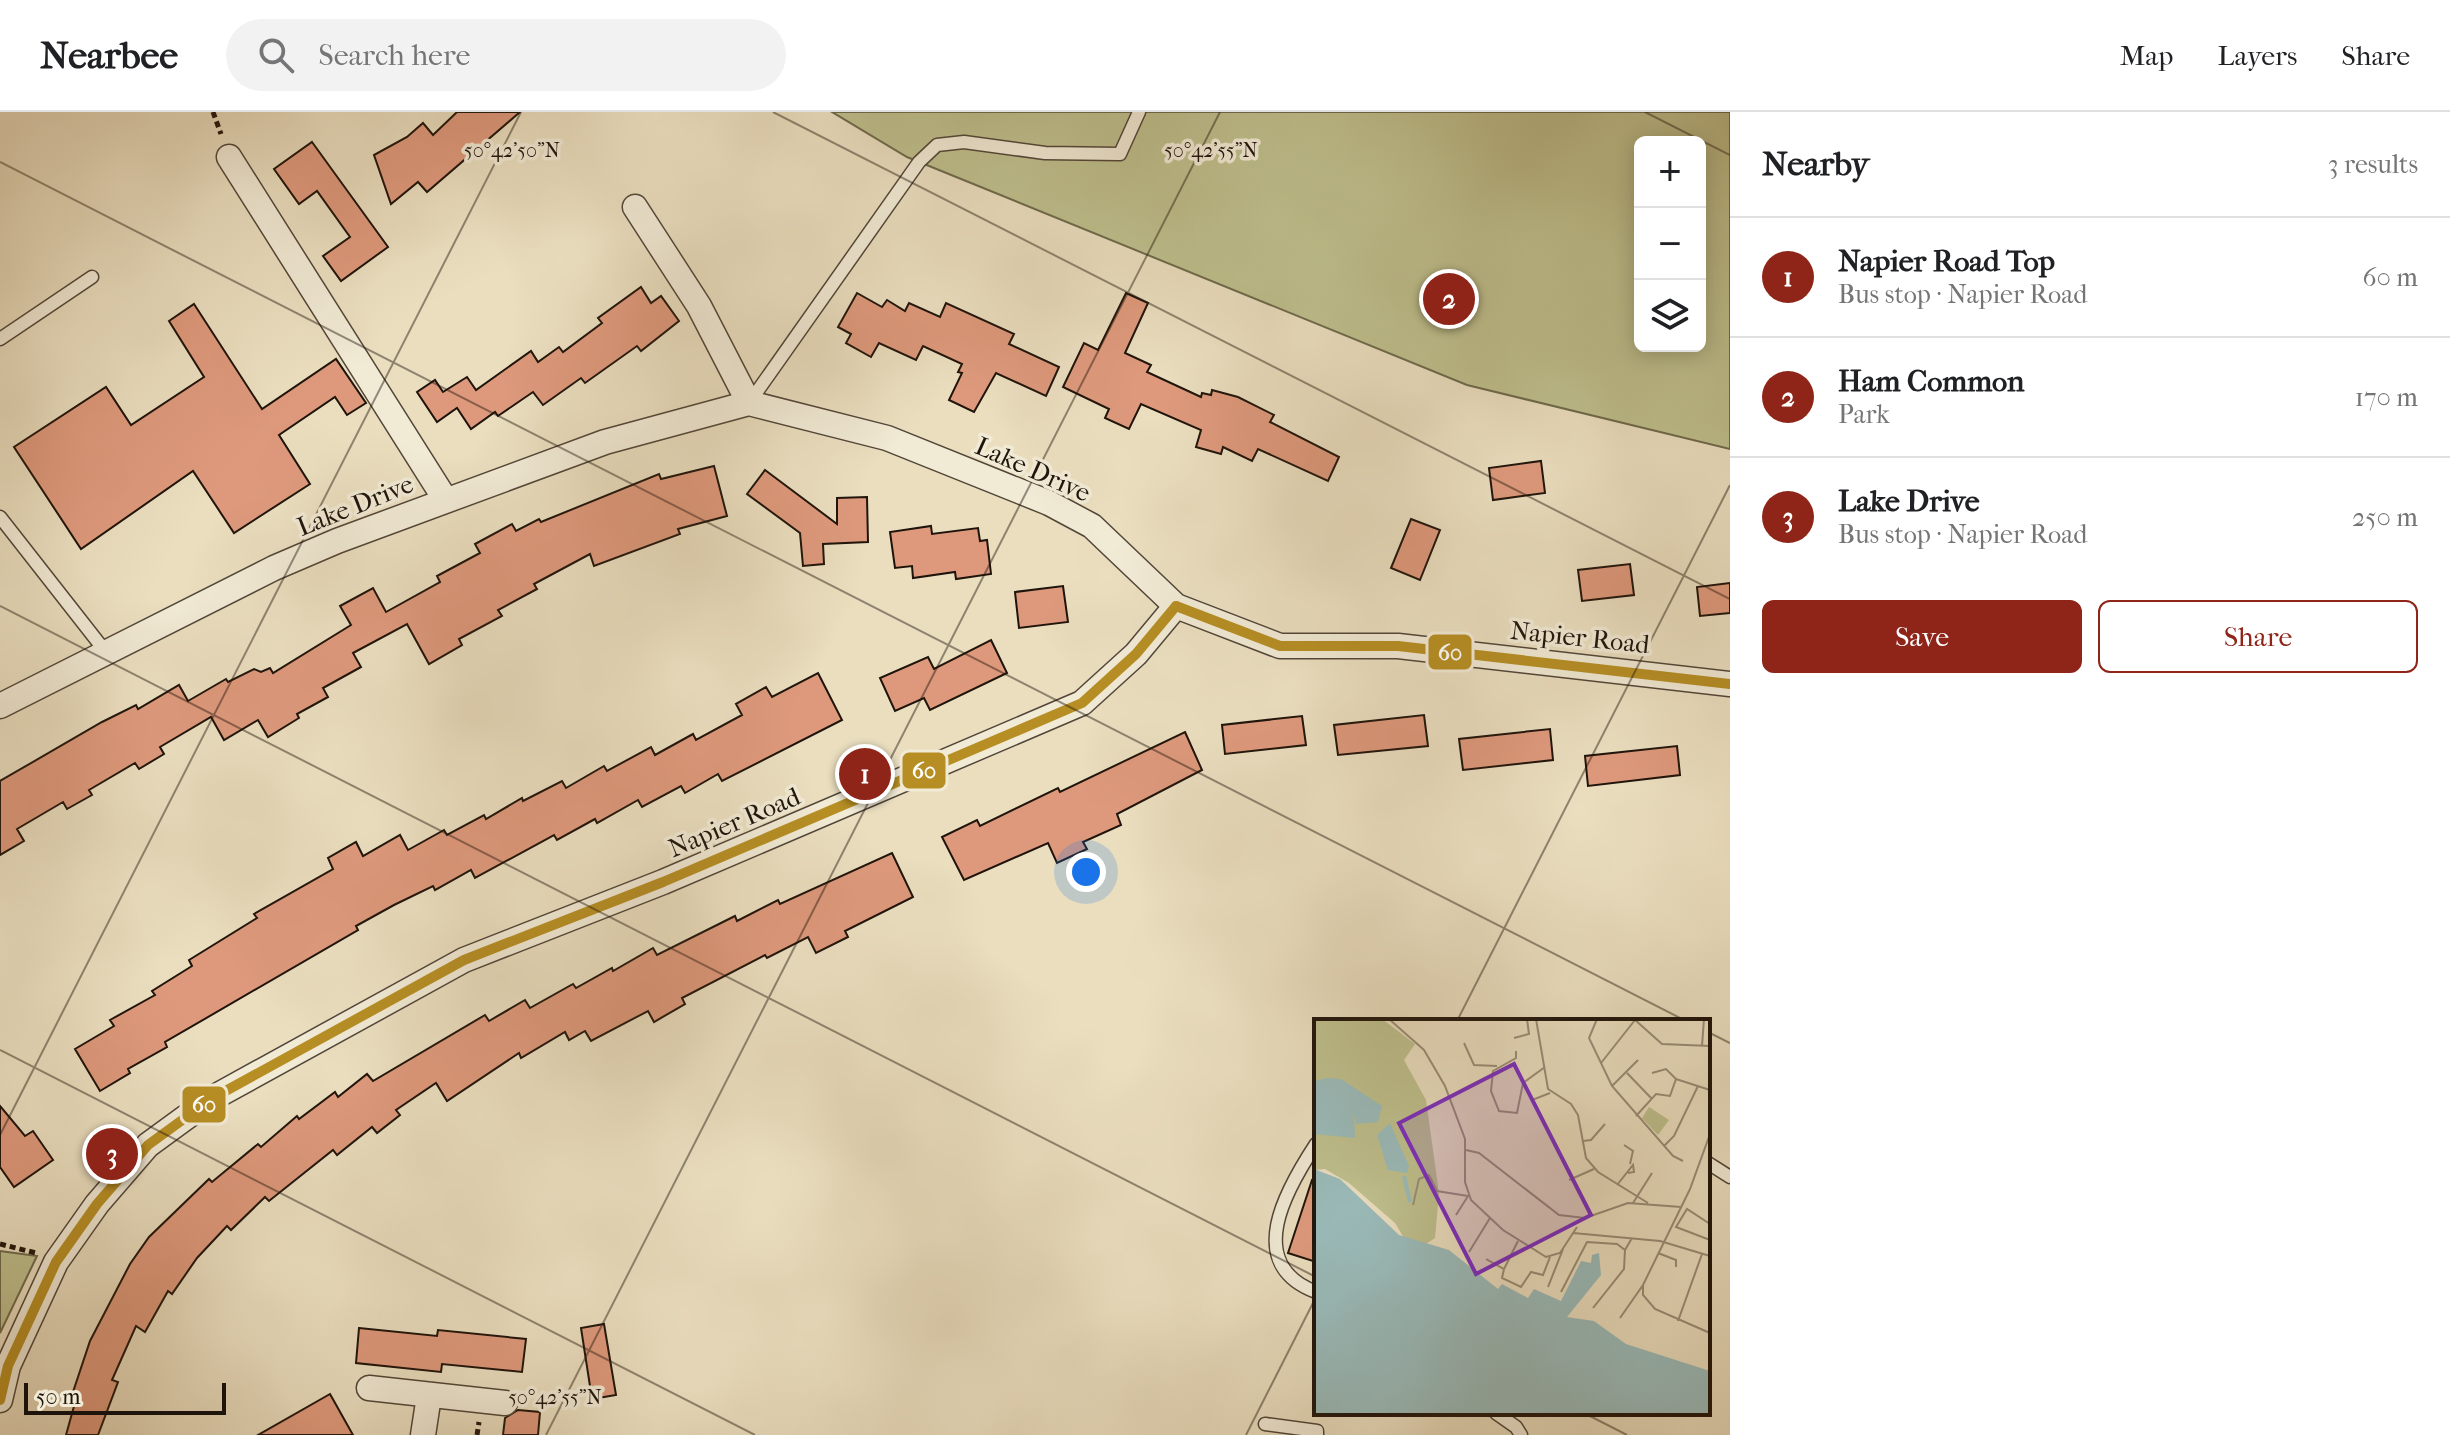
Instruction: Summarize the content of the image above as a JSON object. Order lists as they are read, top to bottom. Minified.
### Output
{"streets":{"street":["Lake Drive","Napier Road"]},"crossings":[["Lake Drive","Napier Road"]],"lines":["transit line 60"],"scale_bar":"50 m","page":{"header":"Nearbee","search":"Search here","nav":["Map","Layers","Share"],"heading":["Nearby","3 results"],"map_buttons":["+","−"],"list":[{"mark":"1","name":"Napier Road Top","note":"Bus stop · Napier Road","value":"60 m"},{"mark":"2","name":"Ham Common","note":"Park","value":"170 m"},{"mark":"3","name":"Lake Drive","note":"Bus stop · Napier Road","value":"250 m"}],"pins":["2","1","3"],"buttons":["Save","Share"],"scale":"50 m"},"coordinates":["50°42'50\"N","50°42'55\"N"]}
